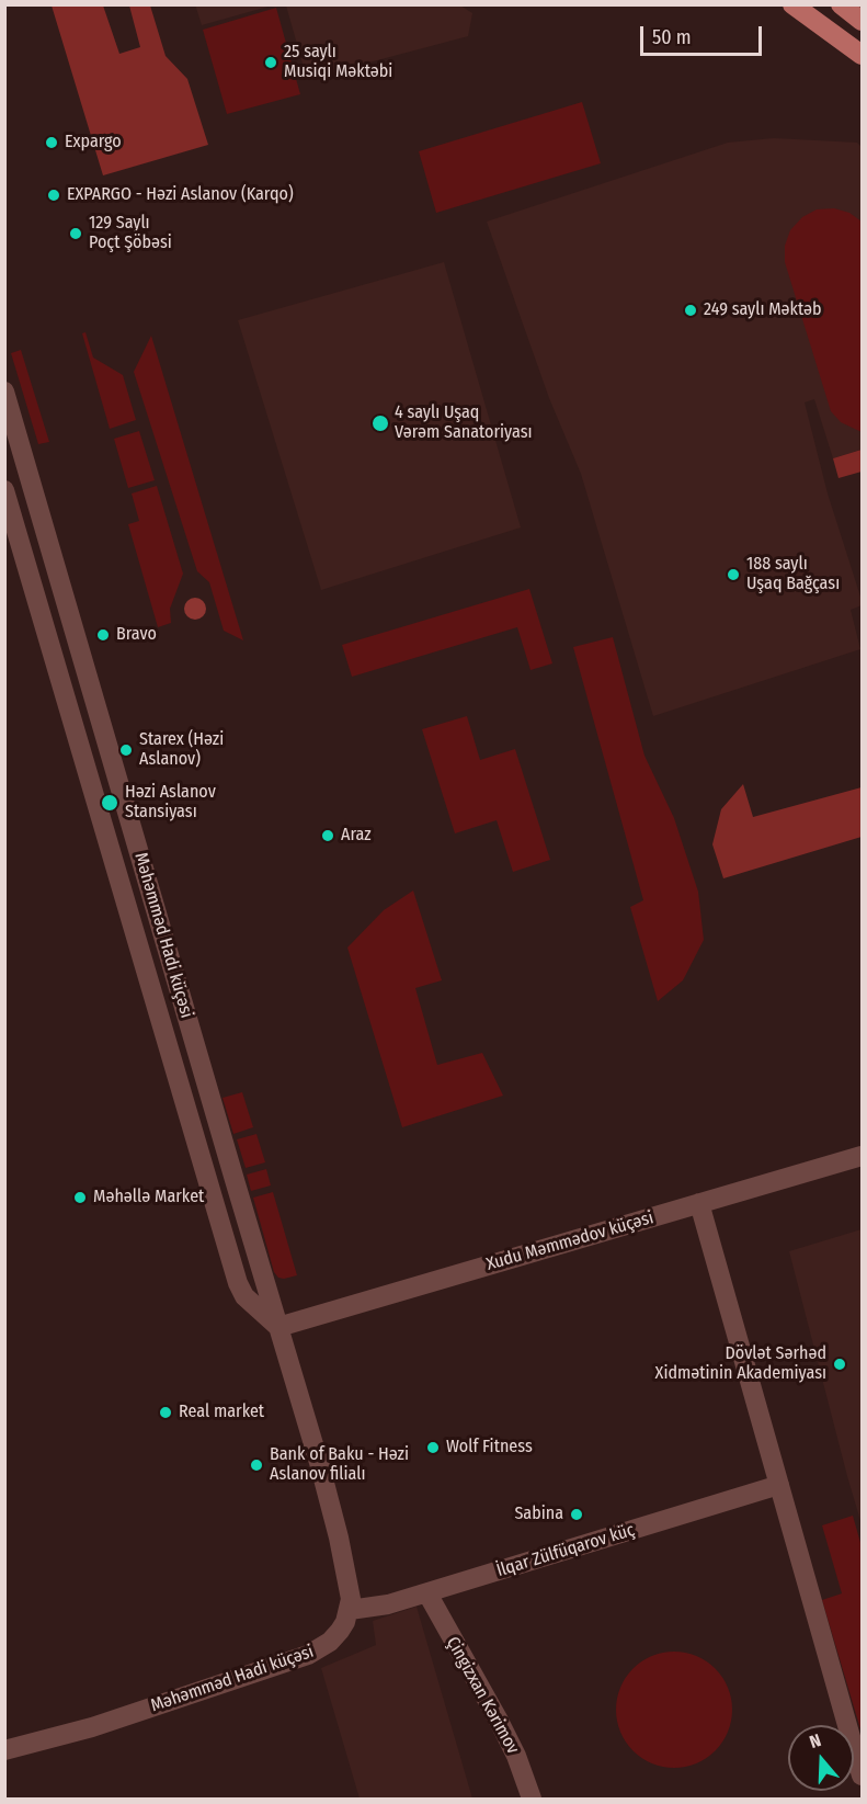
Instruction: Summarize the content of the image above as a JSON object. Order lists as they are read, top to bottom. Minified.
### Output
{"streets":{"street":["Məhəmməd Hadi küçəsi","Xudu Məmmədov küçəsi","İlqar Zülfüqarov küç","Çingizxan Kərimov"]},"crossings":[["Məhəmməd Hadi küçəsi","Xudu Məmmədov küçəsi"],["Məhəmməd Hadi küçəsi","İlqar Zülfüqarov küç"],["İlqar Zülfüqarov küç","Çingizxan Kərimov"]],"places":["25 saylı Musiqi Məktəbi","Expargo","EXPARGO - Həzi Aslanov (Karqo)","129 Saylı Poçt Şöbəsi","249 saylı Məktəb","4 saylı Uşaq Vərəm Sanatoriyası","188 saylı Uşaq Bağçası","Bravo","Starex (Həzi Aslanov)","Həzi Aslanov Stansiyası","Araz","Mәhәllә Market","Dövlət Sərhəd Xidmətinin Akademiyası","Real market","Wolf Fitness","Bank of Baku - Həzi Aslanov filialı","Sabina"],"scale_bar":"50 m","north":"top"}
